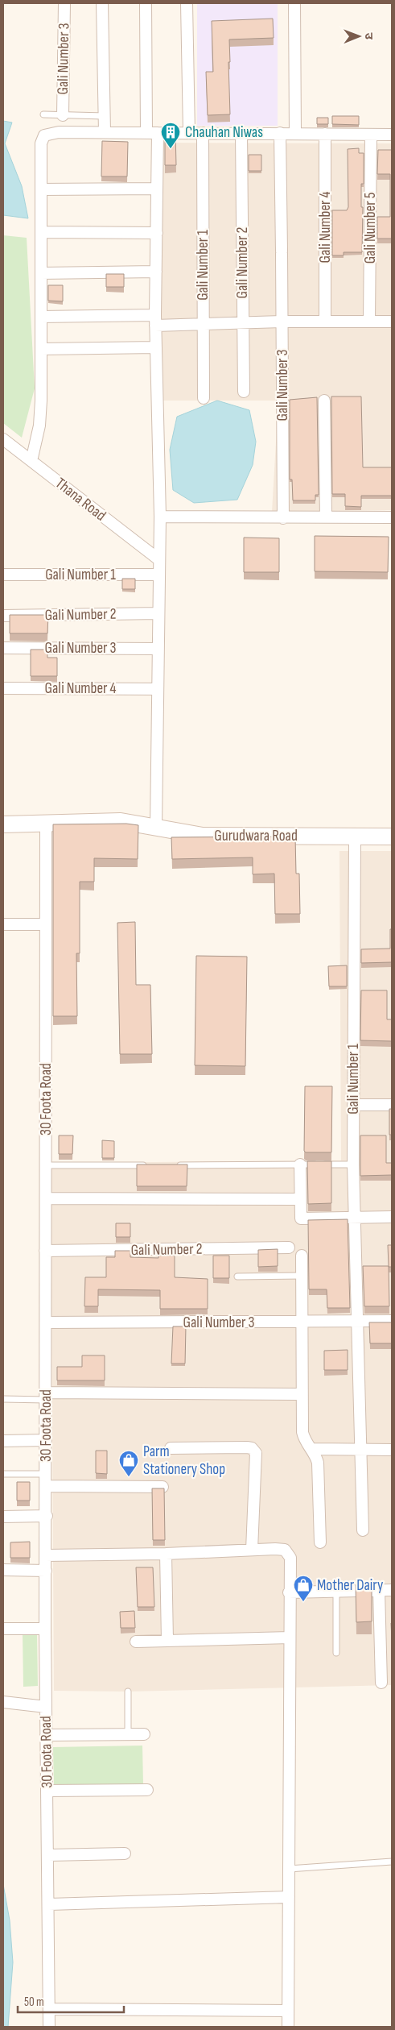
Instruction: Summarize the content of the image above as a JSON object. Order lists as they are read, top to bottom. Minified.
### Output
{"streets":{"street":["Gali Number 3","Gali Number 4","Gali Number 5","Gali Number 2","Gali Number 1","Thana Road","Gurudwara Road","30 Foota Road"]},"crossings":[["Gali Number 3","Gali Number 1"],["Gali Number 3","30 Foota Road"],["Gali Number 2","30 Foota Road"],["Gali Number 1","Gurudwara Road"],["Gurudwara Road","30 Foota Road"]],"places":{"building":["Chauhan Niwas"],"shop":["Parm Stationery Shop","Mother Dairy"]},"scale_bar":"50 m","north":"right"}
